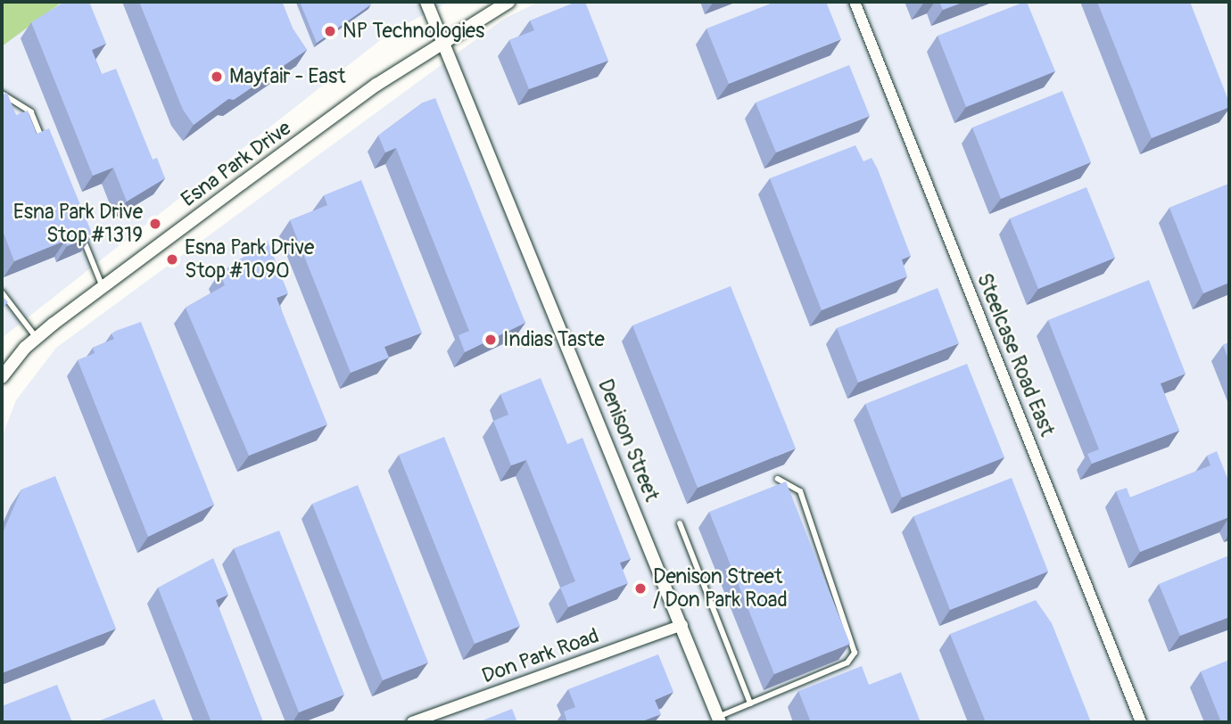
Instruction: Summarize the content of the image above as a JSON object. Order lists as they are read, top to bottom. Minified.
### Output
{"streets":{"street":["Esna Park Drive","Steelcase Road East","Denison Street","Don Park Road"]},"crossings":[["Esna Park Drive","Denison Street"],["Denison Street","Don Park Road"]],"places":["NP Technologies","Mayfair - East","Esna Park Drive Stop #1319","Esna Park Drive Stop #1090","Indias Taste","Denison Street / Don Park Road"]}
